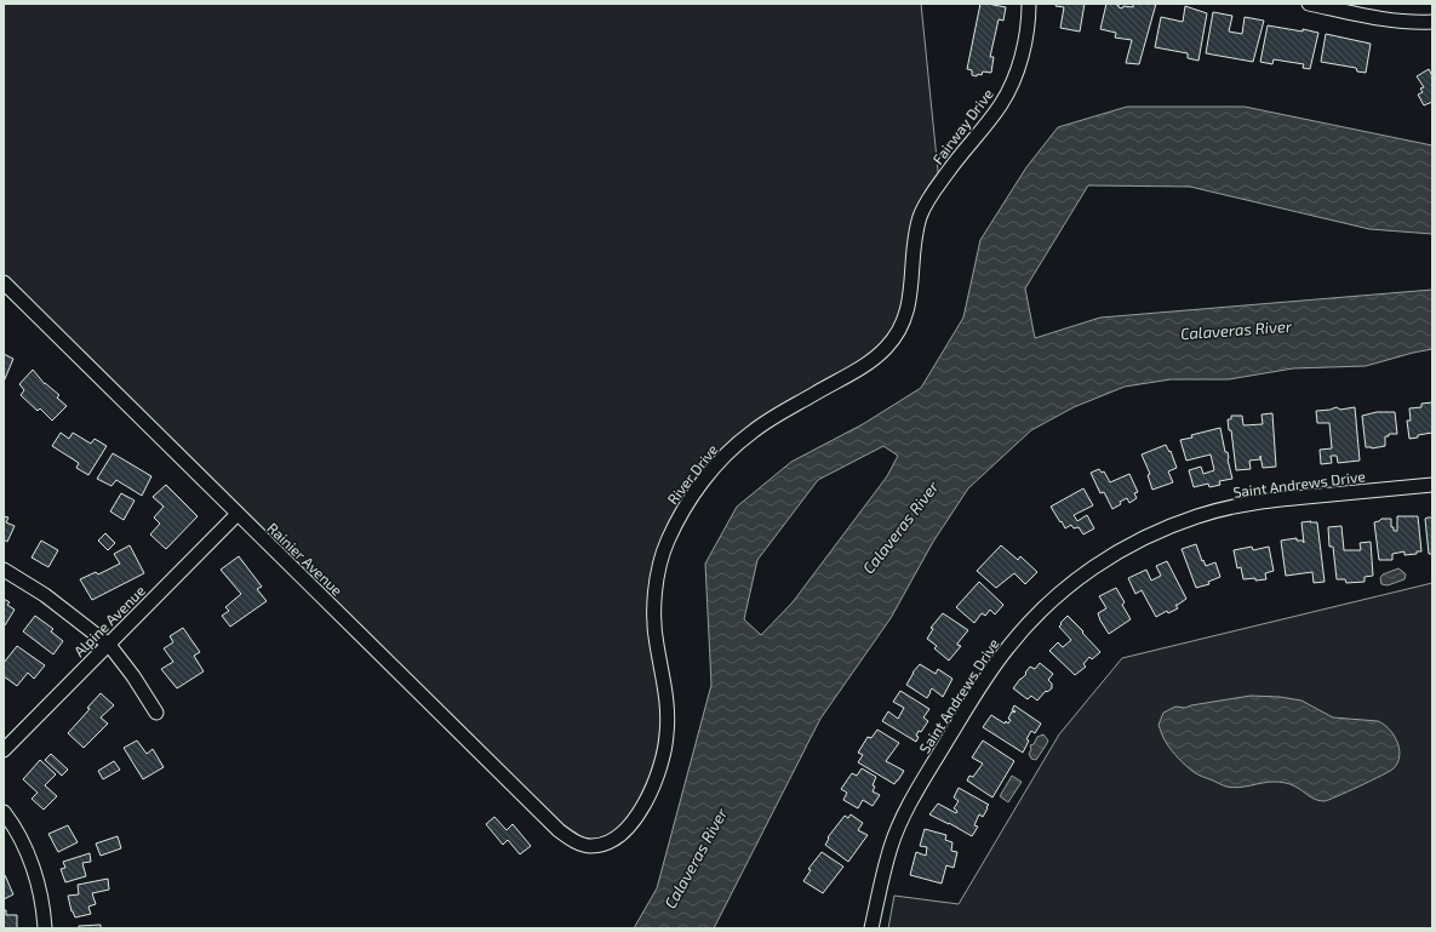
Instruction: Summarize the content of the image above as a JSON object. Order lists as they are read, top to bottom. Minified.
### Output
{"streets":{"street":["Fairway Drive","River Drive","Saint Andrews Drive","Rainier Avenue","Alpine Avenue"]},"crossings":[["Fairway Drive","River Drive"],["River Drive","Rainier Avenue"],["Rainier Avenue","Alpine Avenue"]],"water":["Calaveras River"]}
